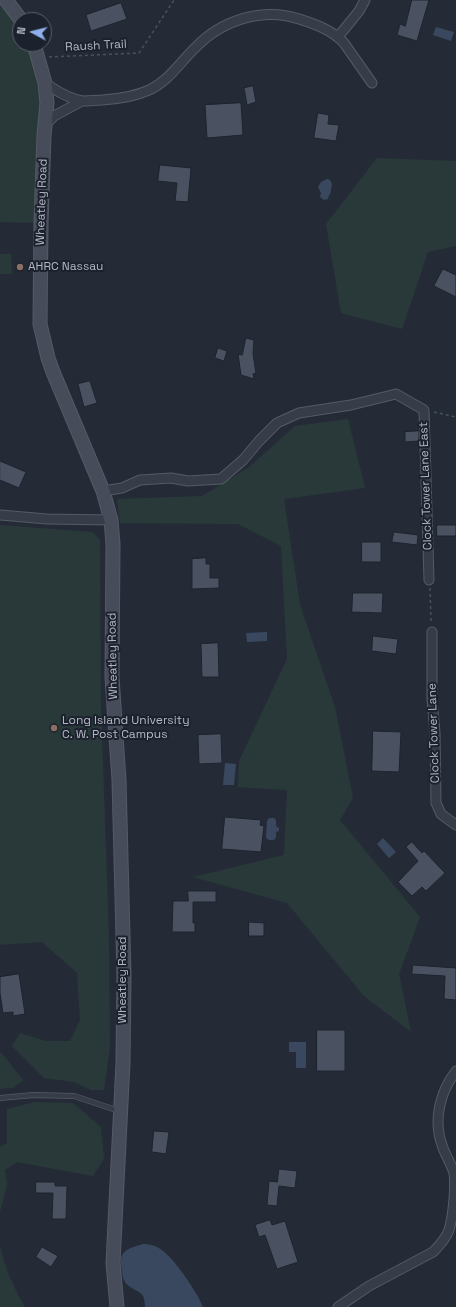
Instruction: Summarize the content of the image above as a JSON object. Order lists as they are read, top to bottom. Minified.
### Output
{"streets":{"main road":["Wheatley Road"],"street":["Clock Tower Lane East","Clock Tower Lane"],"path":["Raush Trail"]},"crossings":[["Raush Trail","Wheatley Road"],["Wheatley Road","Clock Tower Lane East"]],"places":["AHRC Nassau","Long Island University C. W. Post Campus"],"north":"left"}
